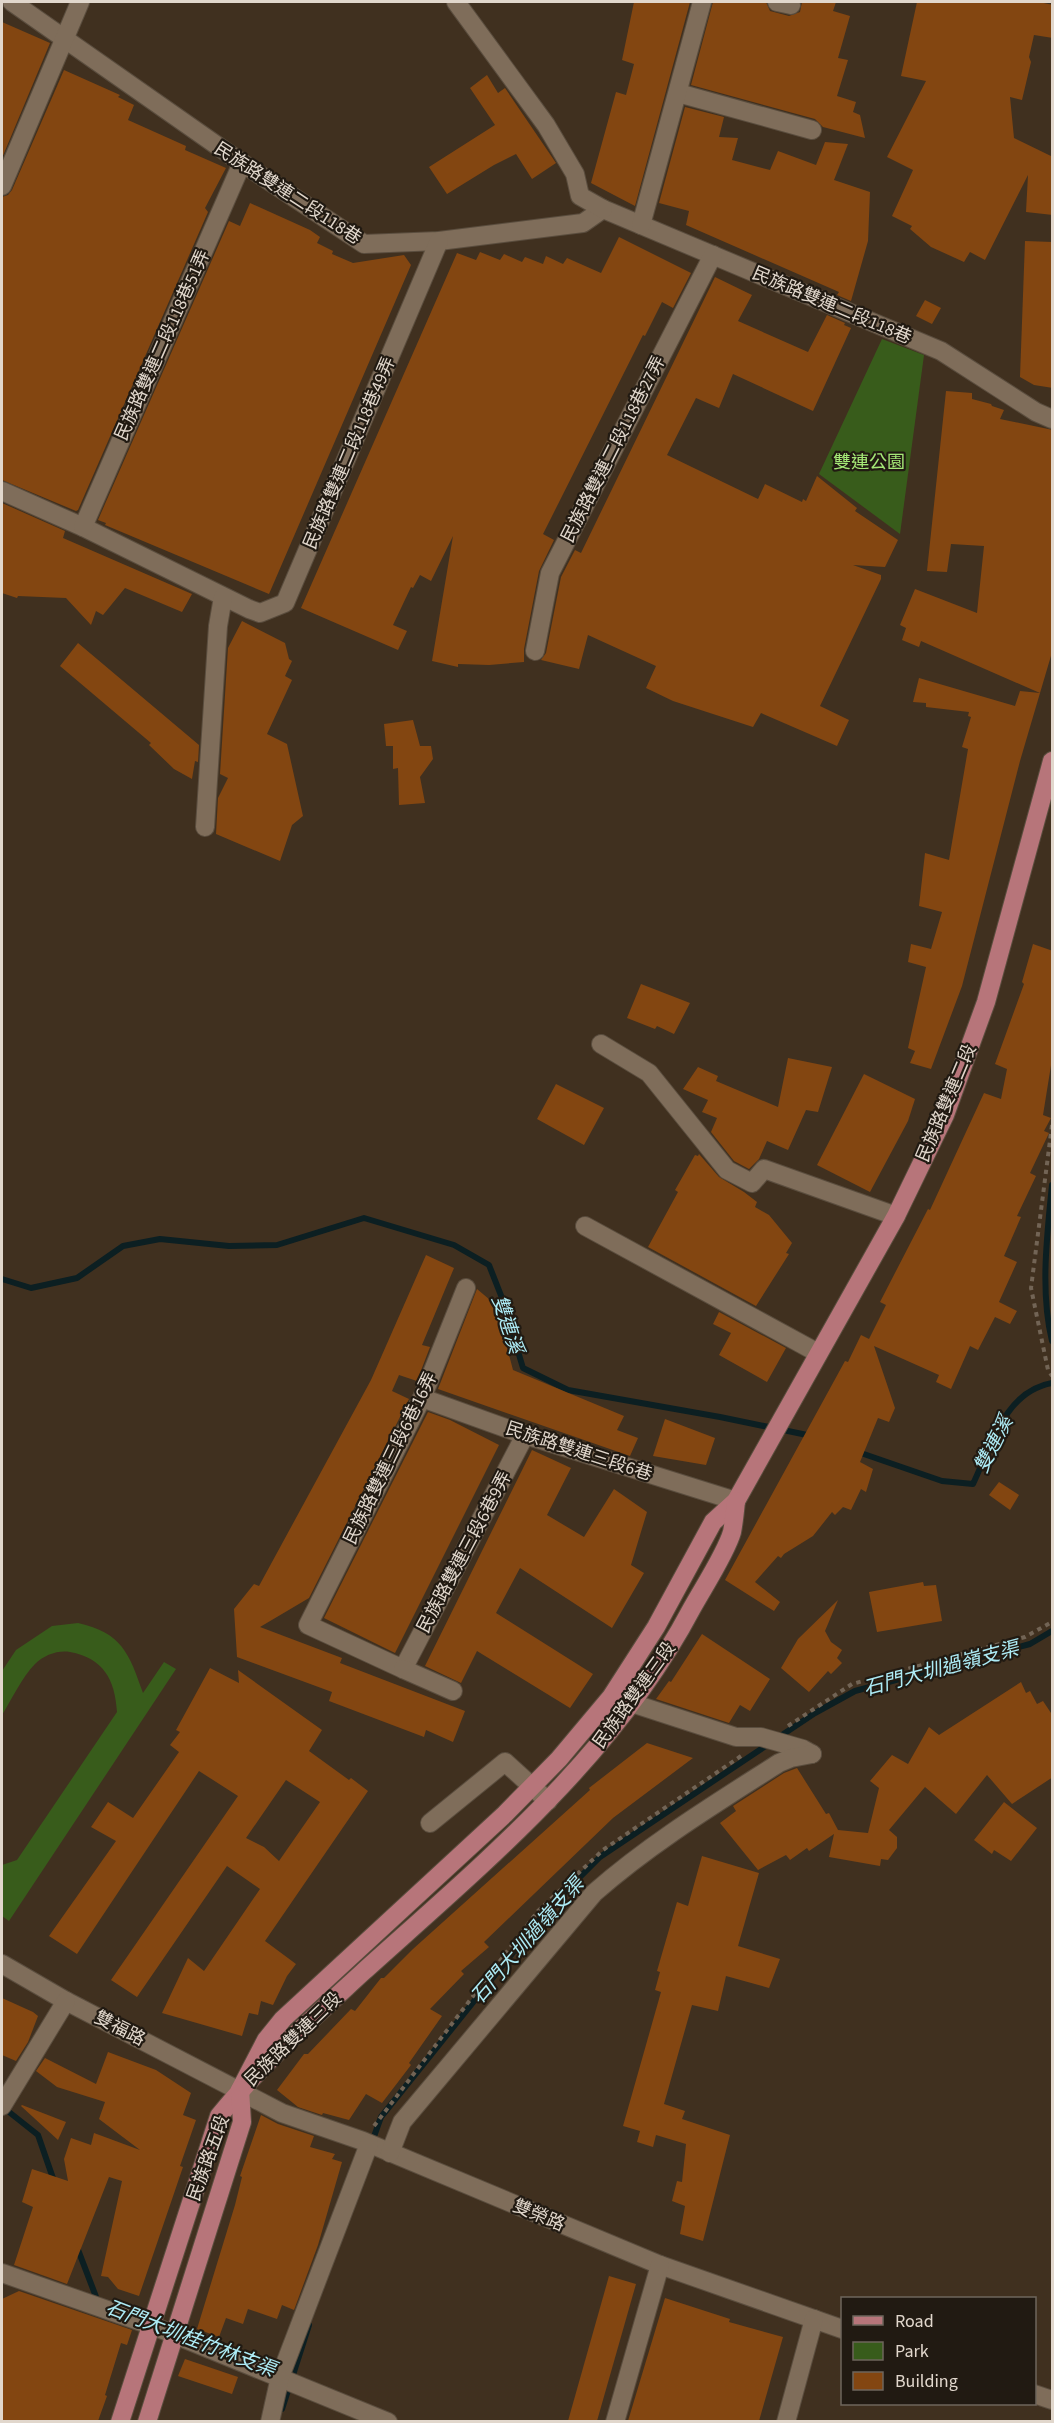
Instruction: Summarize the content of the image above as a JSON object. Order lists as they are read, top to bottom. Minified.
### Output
{"streets":{"main road":["民族路雙連二段","民族路雙連三段","民族路五段"],"street":["民族路雙連二段118巷","民族路雙連二段118巷51弄","民族路雙連二段118巷27弄","民族路雙連二段118巷49弄","民族路雙連三段6巷","民族路雙連三段6巷16弄","民族路雙連三段6巷9弄","雙福路","雙榮路"]},"crossings":[["民族路雙連二段118巷","民族路雙連二段118巷51弄"],["民族路雙連二段118巷","民族路雙連二段118巷27弄"],["民族路雙連二段118巷","民族路雙連二段118巷49弄"],["民族路雙連二段118巷51弄","民族路雙連二段118巷49弄"],["民族路雙連二段","民族路雙連三段"],["民族路雙連三段6巷","民族路雙連三段6巷16弄"],["民族路雙連三段6巷","民族路雙連三段6巷9弄"],["民族路雙連三段6巷","民族路雙連三段"],["民族路雙連三段6巷16弄","民族路雙連三段6巷9弄"],["民族路雙連三段","雙福路"],["民族路雙連三段","民族路五段"],["民族路雙連三段","雙榮路"],["雙福路","民族路五段"],["雙福路","雙榮路"],["民族路五段","雙榮路"]],"water":["雙連溪","石門大圳過嶺支渠","石門大圳桂竹林支渠"],"parks":["雙連公園"],"legend":["Road","Park","Building"]}
